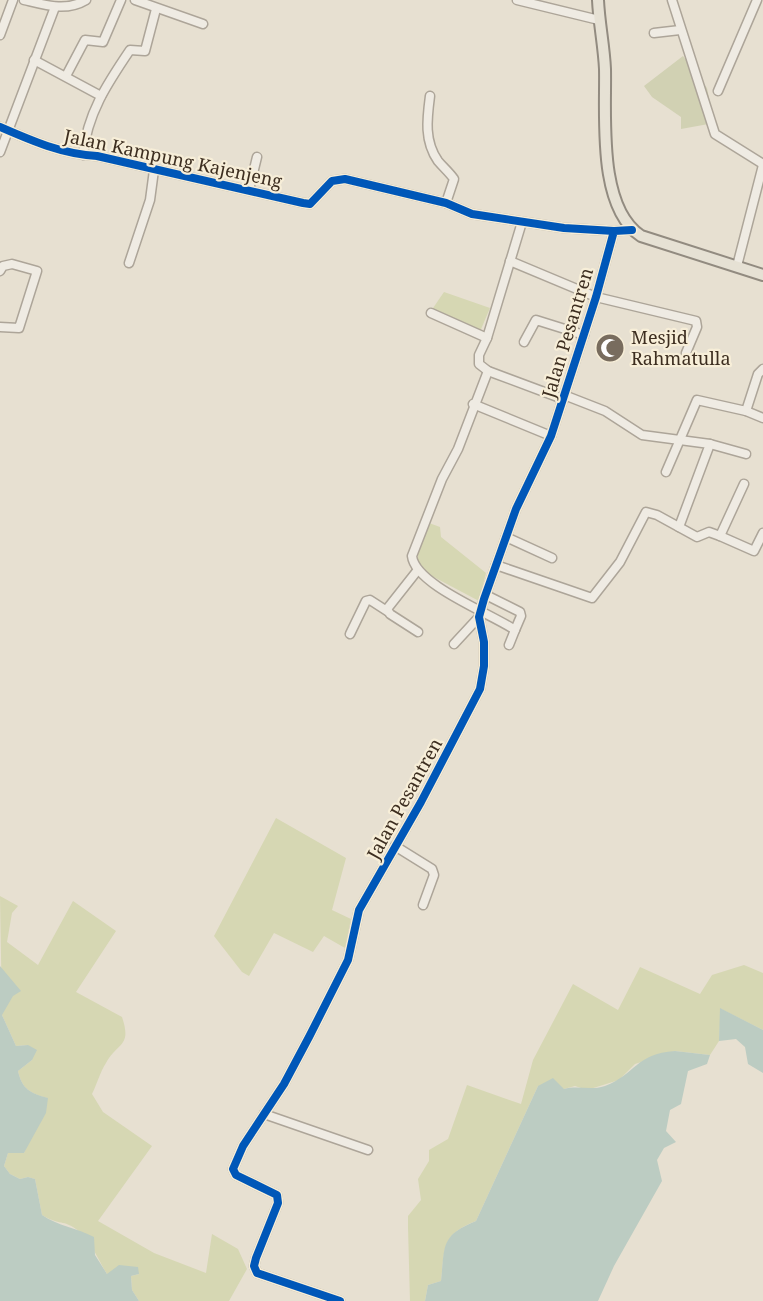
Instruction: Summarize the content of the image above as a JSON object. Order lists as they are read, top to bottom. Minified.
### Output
{"streets":{"street":["Jalan Kampung Kajenjeng","Jalan Pesantren"]},"crossings":[["Jalan Kampung Kajenjeng","Jalan Pesantren"]],"places":{"mosque":["Mesjid Rahmatulla"]}}
